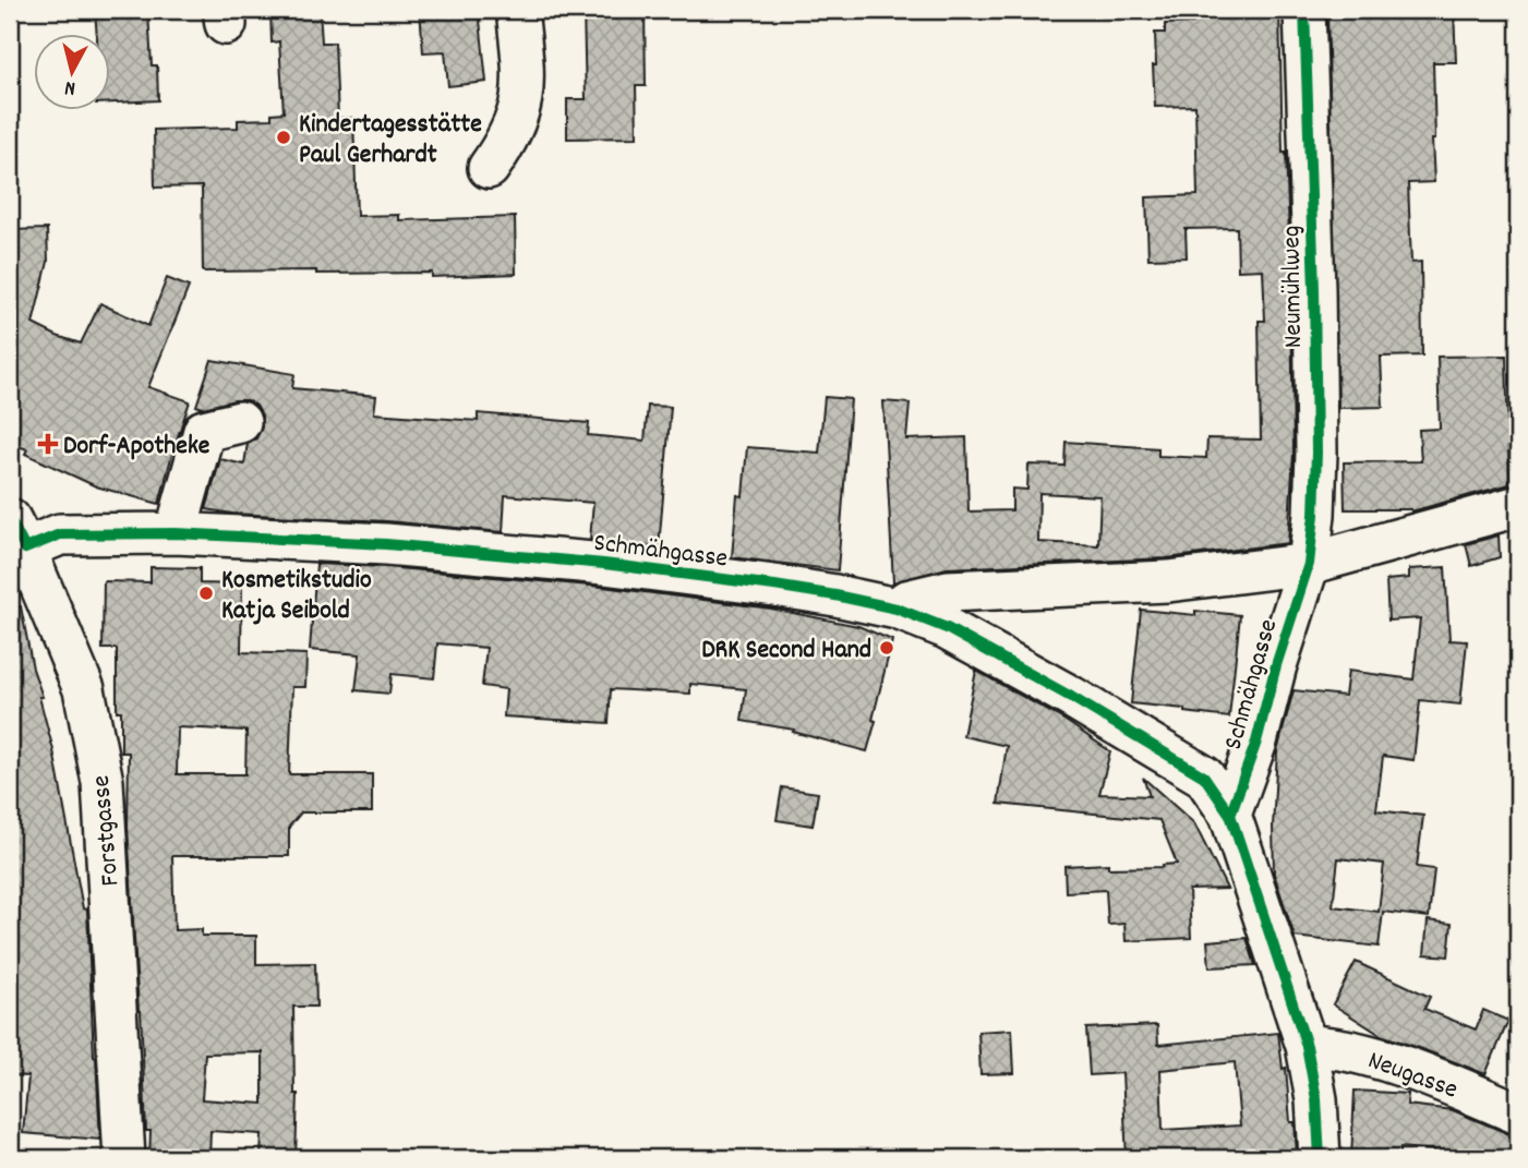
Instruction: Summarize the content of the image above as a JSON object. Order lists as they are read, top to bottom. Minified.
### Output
{"streets":{"street":["Neumühlweg","Schmähgasse","Forstgasse","Neugasse"]},"crossings":[["Neumühlweg","Schmähgasse"],["Schmähgasse","Forstgasse"],["Schmähgasse","Neugasse"]],"places":{"other":["Kindertagesstätte Paul Gerhardt","Kosmetikstudio Katja Seibold","DRK Second Hand"],"health":["Dorf-Apotheke"]},"north":"bottom"}
